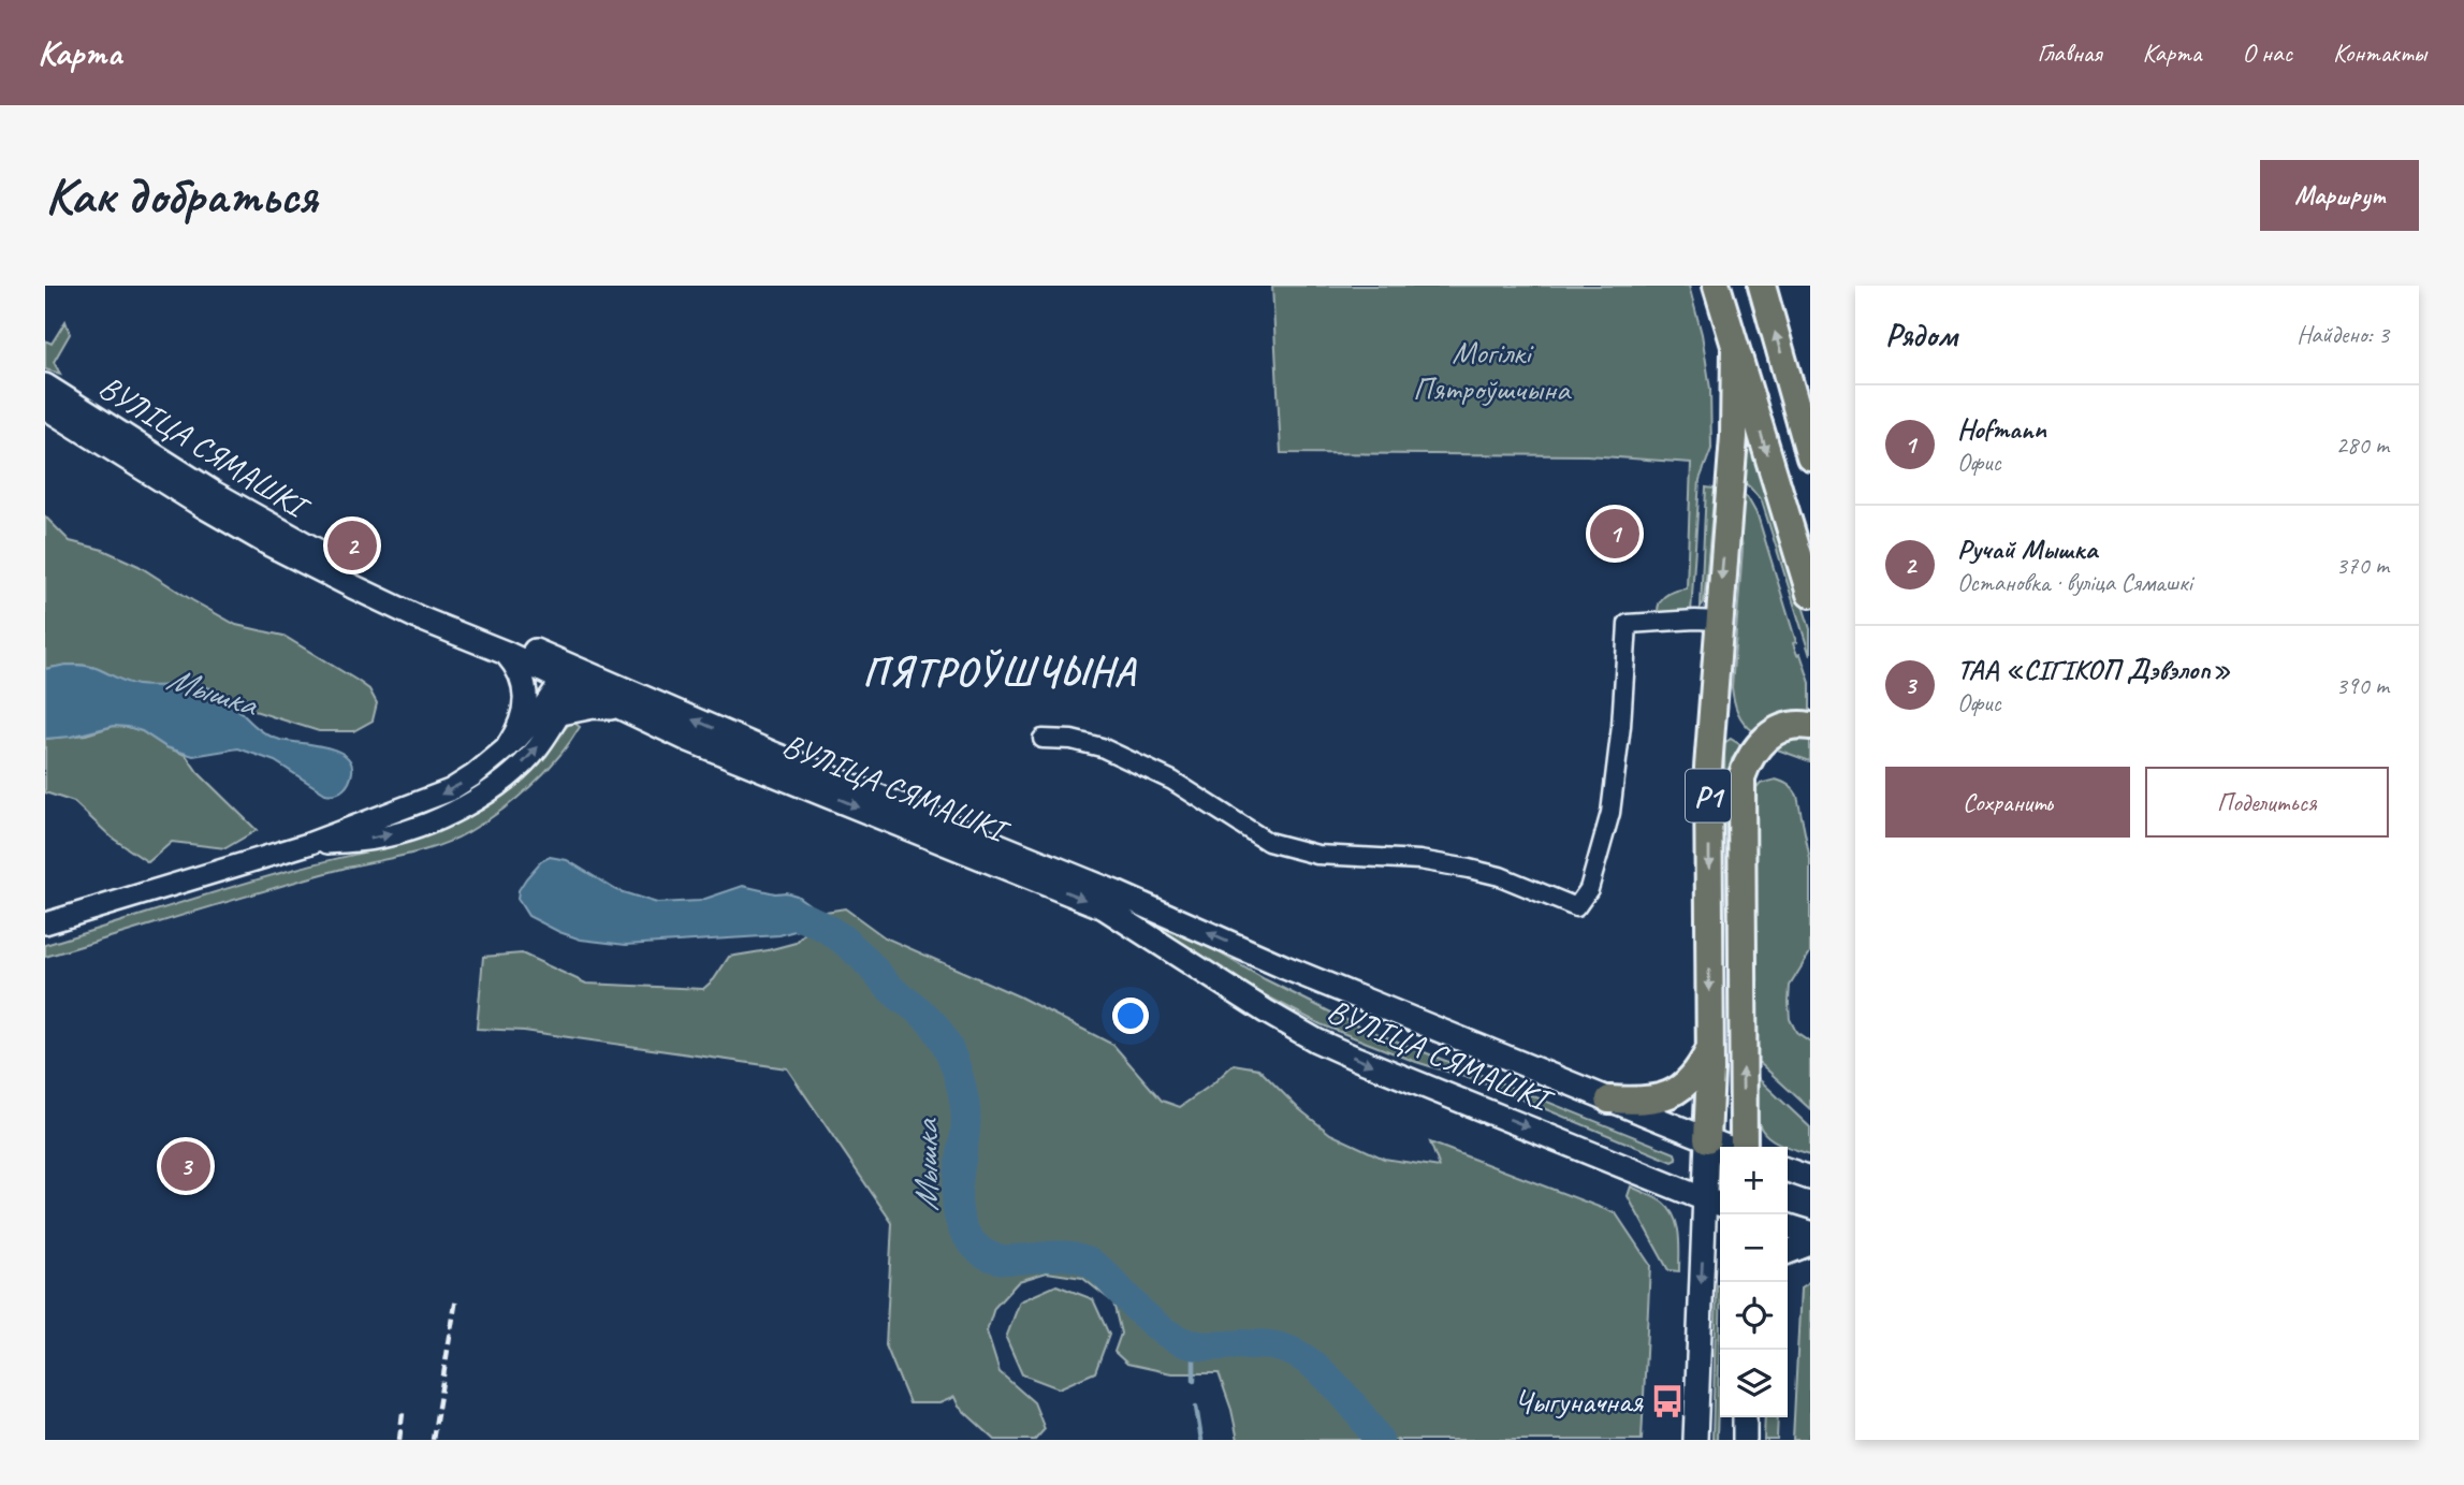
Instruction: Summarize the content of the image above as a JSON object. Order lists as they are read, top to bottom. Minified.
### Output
{"streets":{"main road":["ВУЛІЦА СЯМАШКІ","Р1"]},"crossings":[["ВУЛІЦА СЯМАШКІ","Р1"]],"districts":["ПЯТРОЎШЧЫНА"],"water":["Мышка"],"parks":["Могілкі Пятроўшчына"],"places":{"bus stop":["Чыгуначная"]},"page":{"header":"Карта","nav":["Главная","Карта","О нас","Контакты"],"buttons":["Маршрут",["Сохранить","Поделиться"]],"title":"Как добраться","heading":["Рядом","Найдено: 3"],"list":[{"mark":"1","name":"Hofmann","note":"Офис","value":"280 m"},{"mark":"2","name":"Ручай Мышка","note":"Остановка · вуліца Сямашкі","value":"370 m"},{"mark":"3","name":"ТАА «СІГІКОП Дэвэлоп»","note":"Офис","value":"390 m"}],"pins":["1","2","3"],"map_buttons":["+","−"]}}
